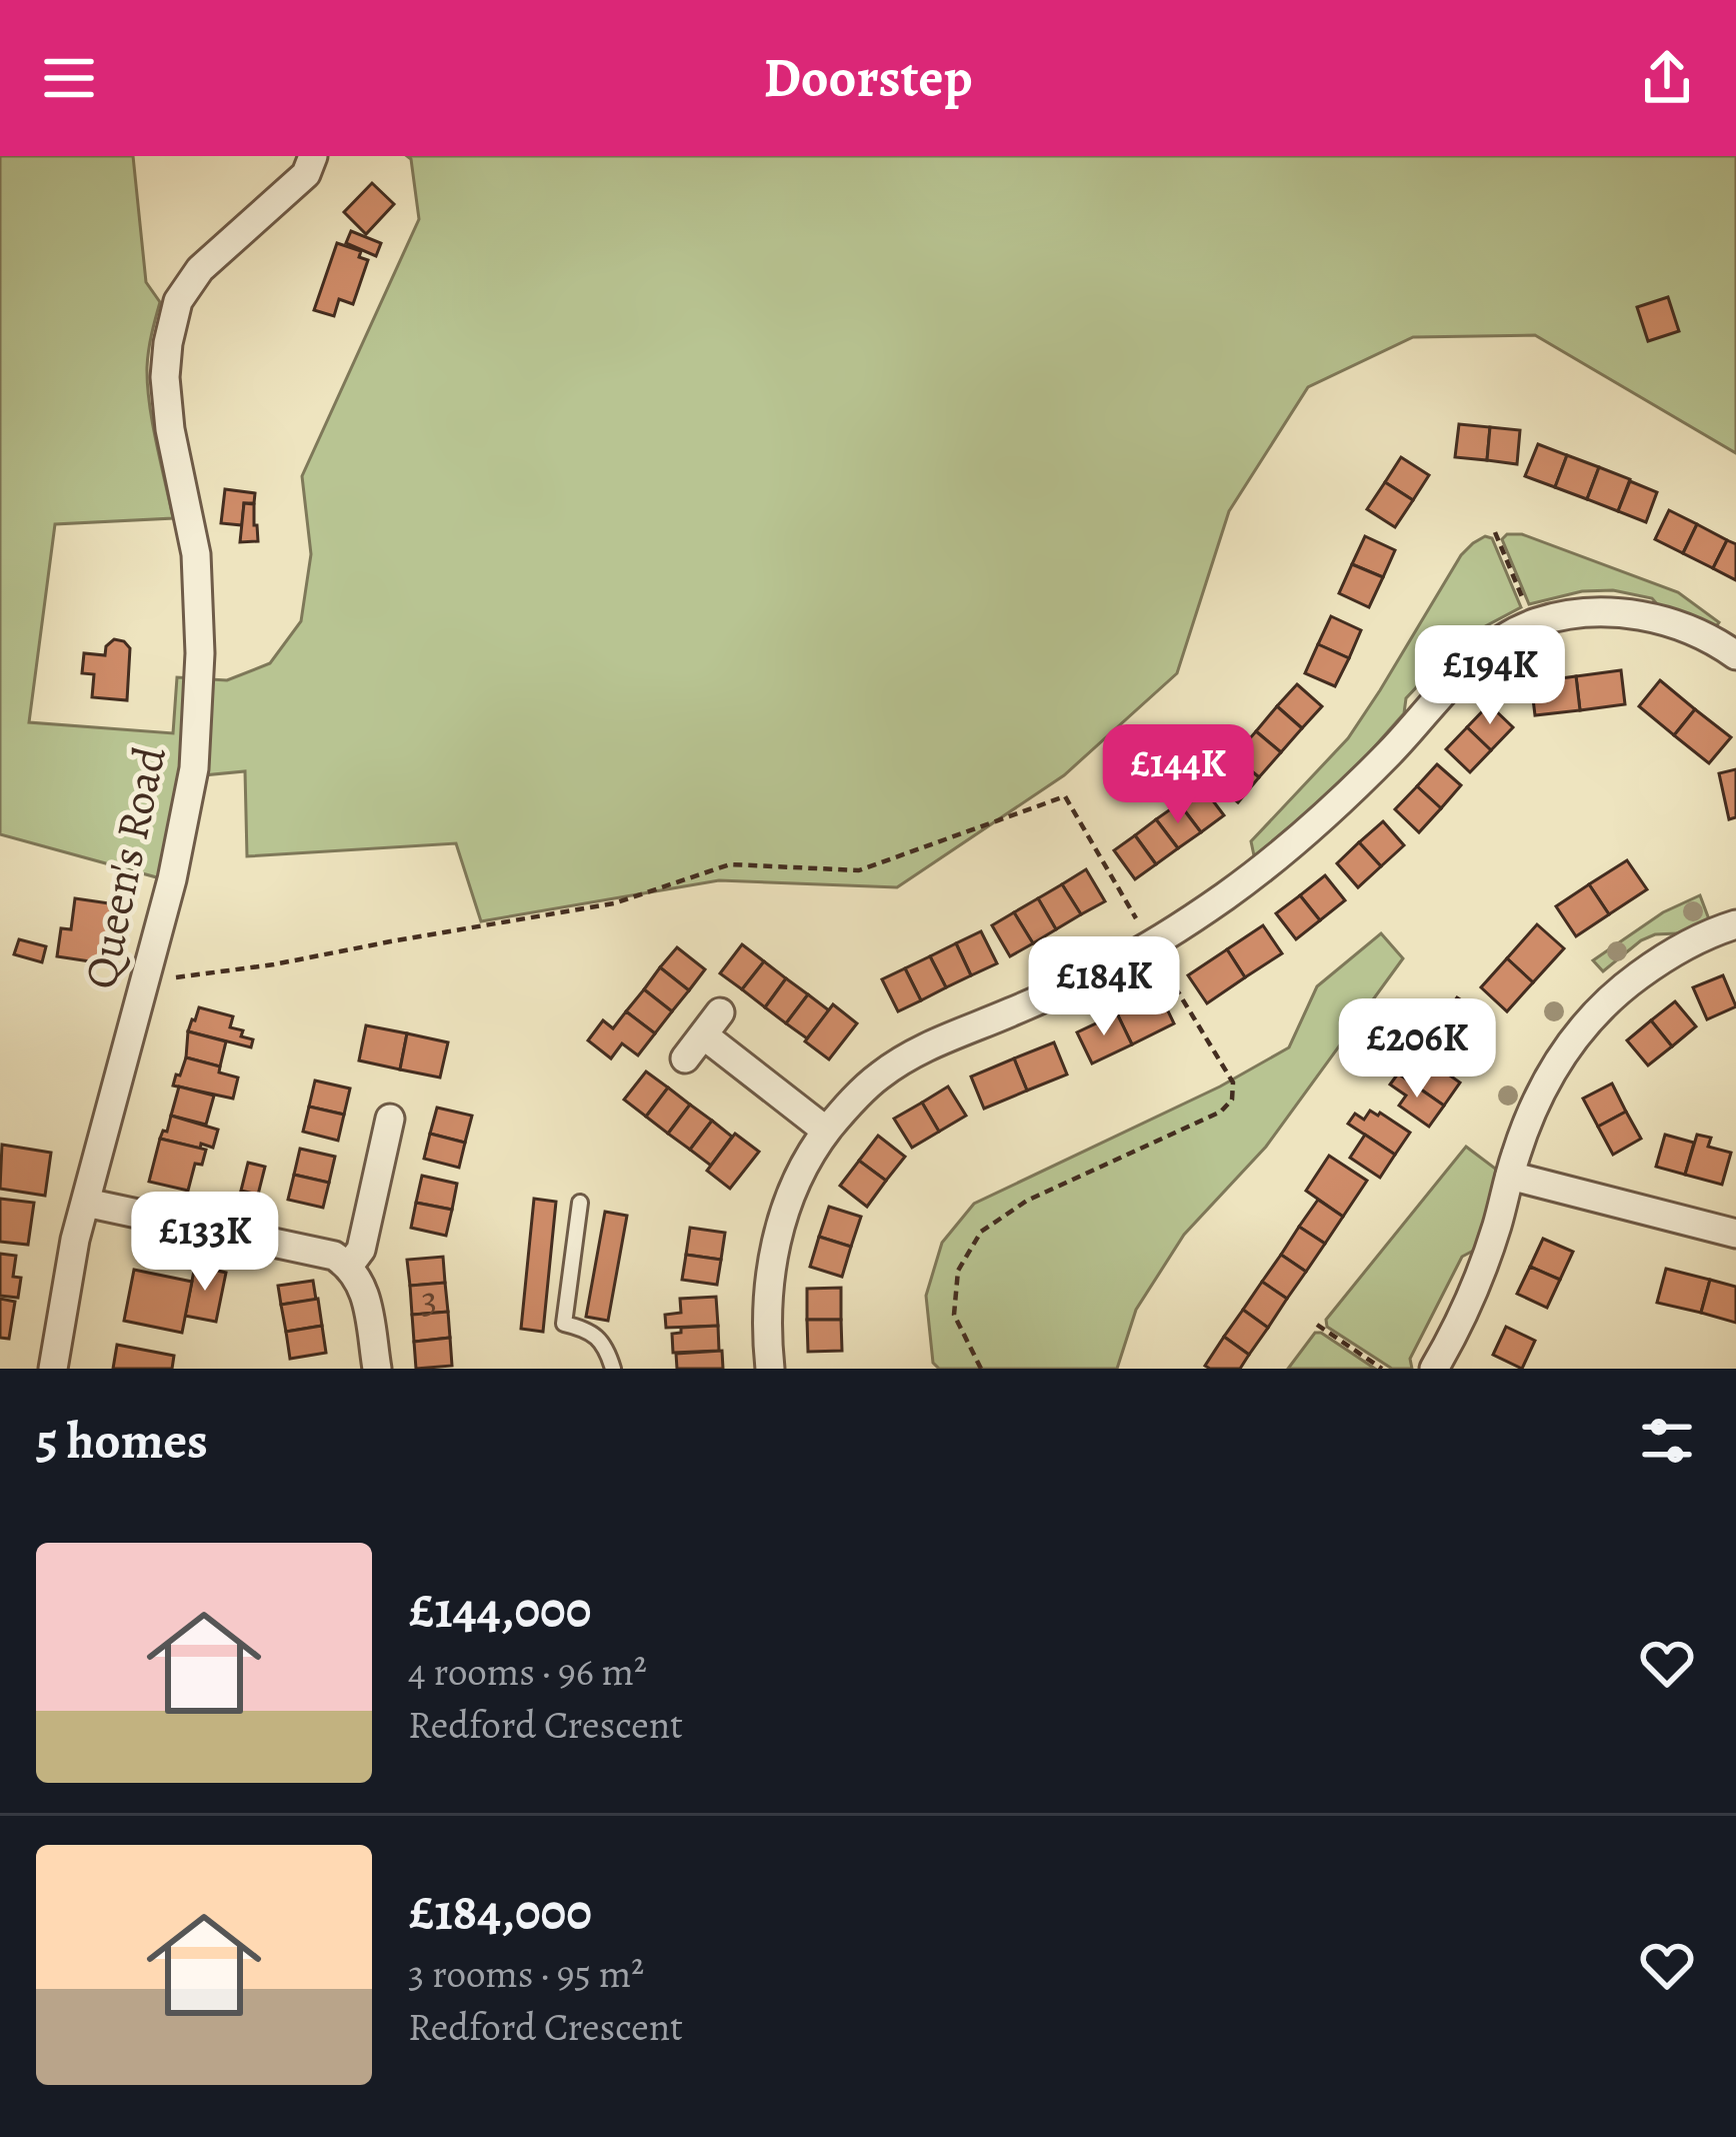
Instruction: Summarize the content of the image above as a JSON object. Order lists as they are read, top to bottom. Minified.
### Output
{"streets":{"street":["Queen's Road"]},"house_numbers":["3"],"page":{"header":"Doorstep","price":["£194K","£144K","£184K","£206K","£133K"],"heading":"5 homes","list":[{"name":"£144,000","note":"4 rooms · 96 m² · Redford Crescent"},{"name":"£184,000","note":"3 rooms · 95 m² · Redford Crescent"}]}}
